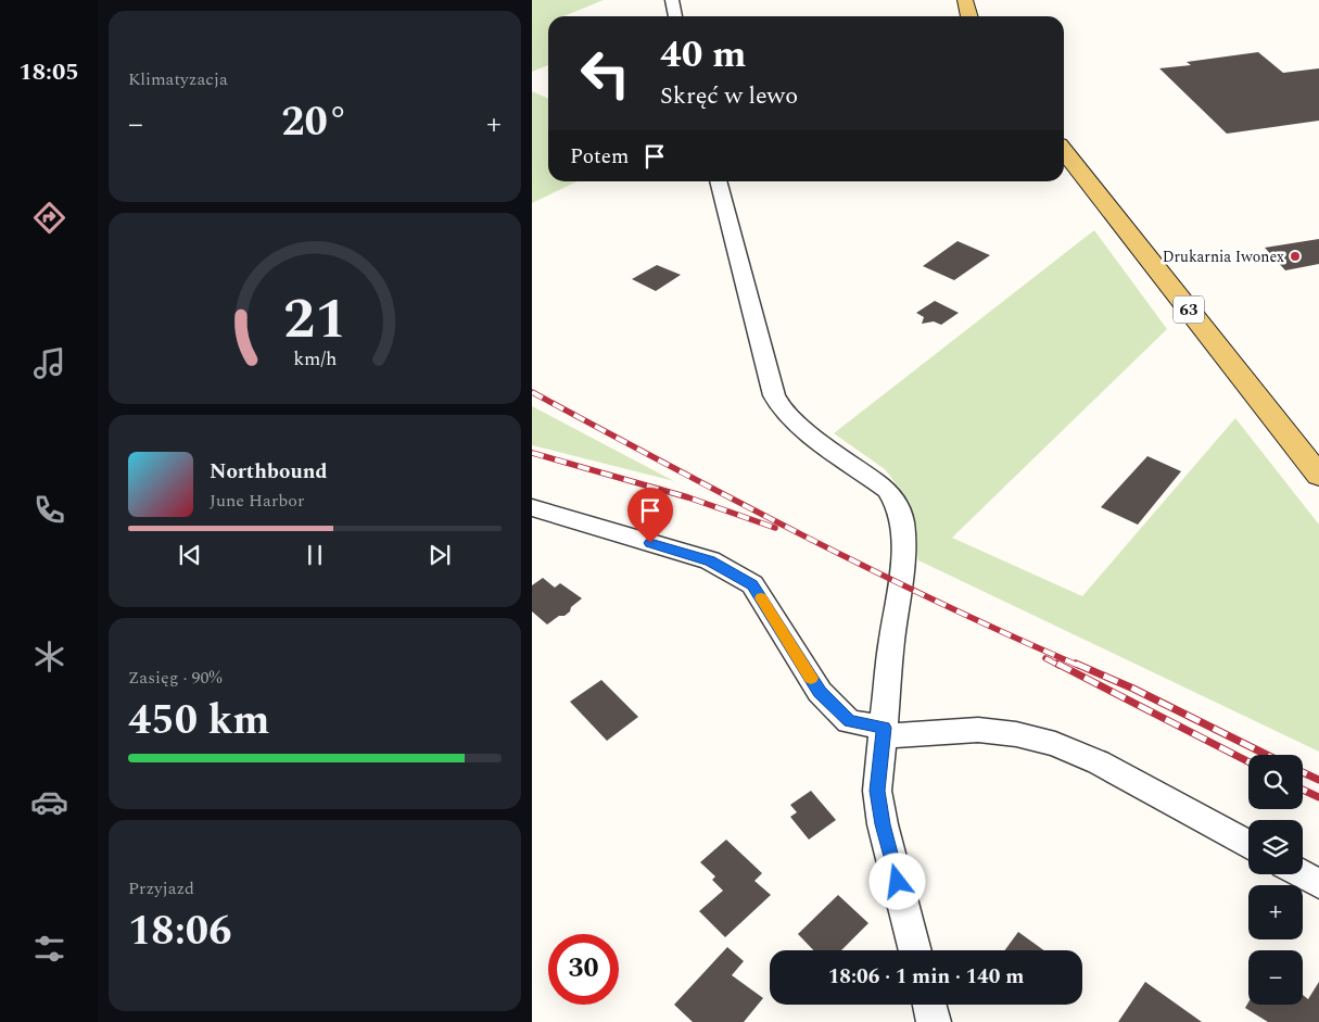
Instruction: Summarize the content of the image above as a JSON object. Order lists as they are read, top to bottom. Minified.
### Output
{"streets":{"main road":["63"]},"places":["Drukarnia Iwonex"],"page":{"tabs":"18:05","tile":["Klimatyzacja",["Zasięg · 90%","450 km"],["Przyjazd","18:06"]],"turn":["40 m","Skręć w lewo"],"heat":["−","20°","+"],"then":"Potem","song":["Northbound","June Harbor"],"map_buttons":["+","−"],"limit":"30","trip":"18:06 · 1 min · 140 m","gauge":["21","km/h"]}}
